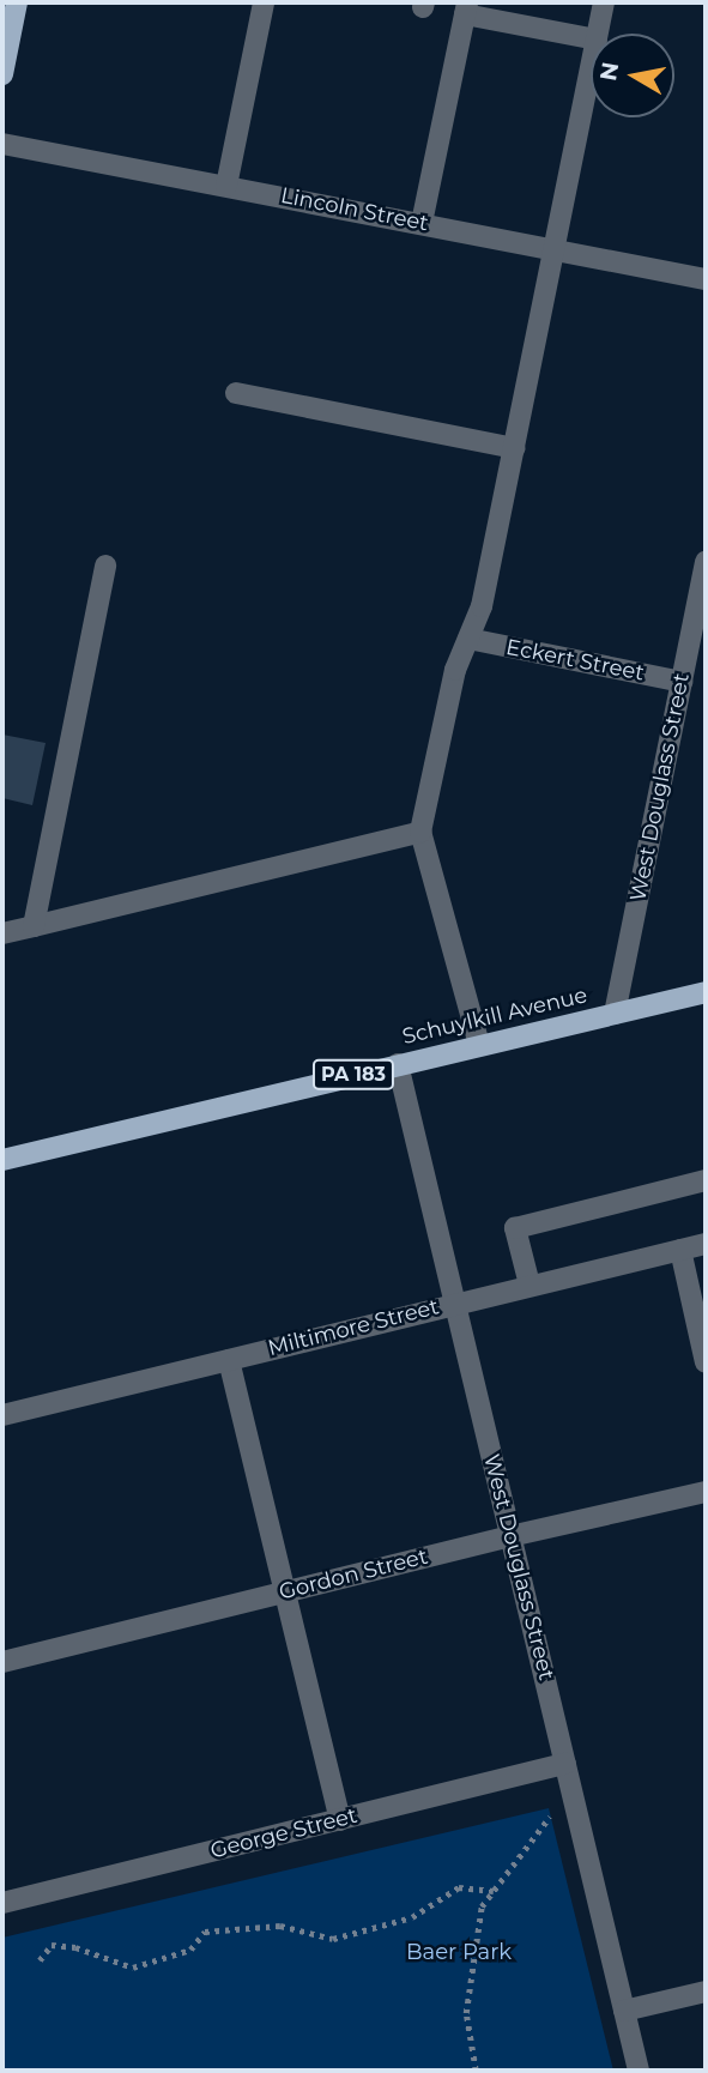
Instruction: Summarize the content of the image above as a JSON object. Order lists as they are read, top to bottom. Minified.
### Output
{"streets":{"main road":["Schuylkill Avenue","PA 183"],"street":["Lincoln Street","Eckert Street","West Douglass Street","Miltimore Street","Gordon Street","George Street"]},"crossings":[["Eckert Street","West Douglass Street"],["West Douglass Street","Schuylkill Avenue"],["West Douglass Street","Miltimore Street"],["West Douglass Street","Gordon Street"],["West Douglass Street","George Street"]],"parks":["Baer Park"],"north":"left"}
